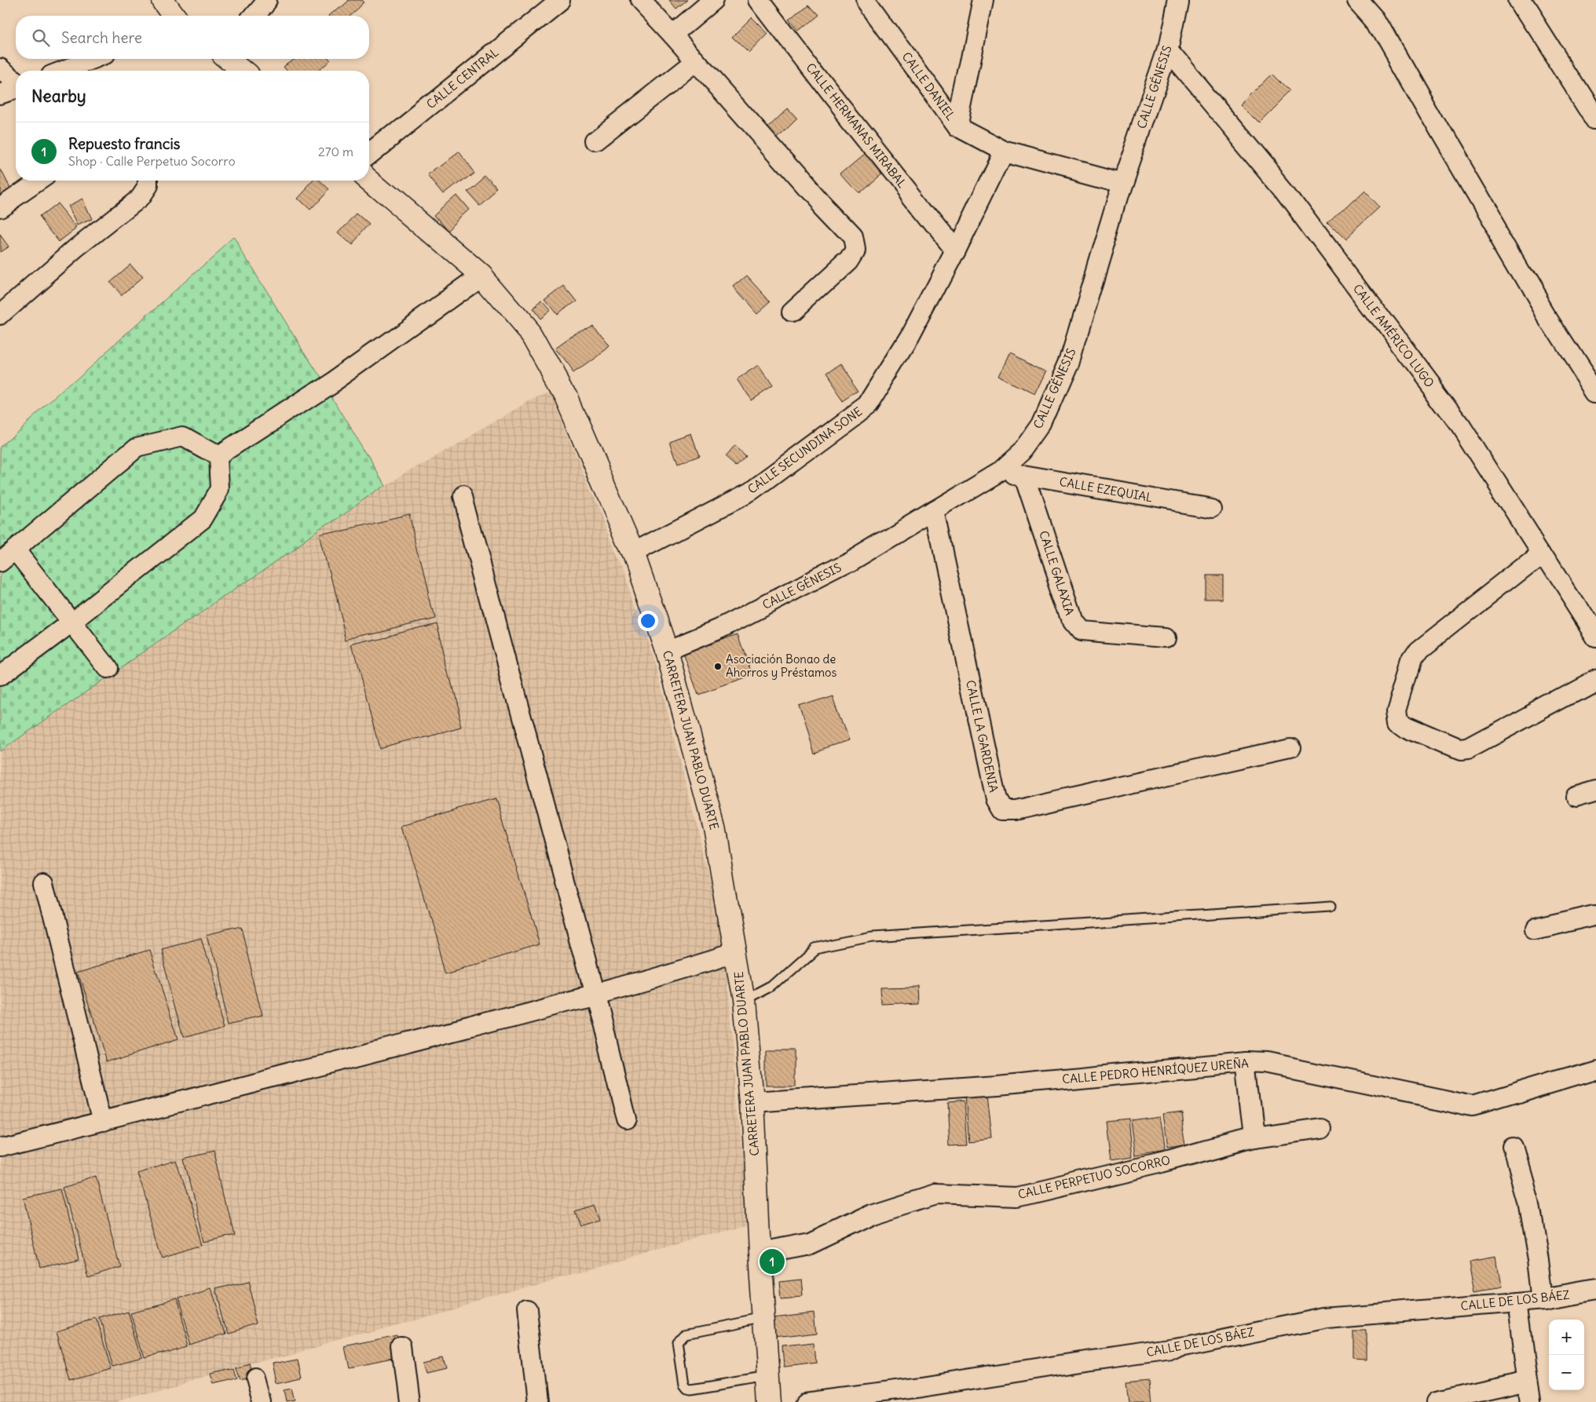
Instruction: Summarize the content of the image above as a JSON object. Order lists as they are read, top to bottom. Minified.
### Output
{"streets":{"main road":["CARRETERA JUAN PABLO DUARTE"],"street":["CALLE CENTRAL","CALLE DANIEL","CALLE GÉNESIS","CALLE HERMANAS MIRABAL","CALLE AMÉRICO LUGO","CALLE SECUNDINA SONE","CALLE EZEQUIAL","CALLE GALAXIA","CALLE LA GARDENIA","CALLE PEDRO HENRÍQUEZ UREÑA","CALLE PERPETUO SOCORRO","CALLE DE LOS BÁEZ"]},"crossings":[["CALLE DANIEL","CALLE GÉNESIS"],["CALLE DANIEL","CALLE SECUNDINA SONE"],["CALLE GÉNESIS","CALLE AMÉRICO LUGO"],["CALLE GÉNESIS","CALLE EZEQUIAL"],["CALLE GÉNESIS","CALLE LA GARDENIA"],["CALLE GÉNESIS","CARRETERA JUAN PABLO DUARTE"],["CALLE HERMANAS MIRABAL","CALLE SECUNDINA SONE"],["CALLE SECUNDINA SONE","CARRETERA JUAN PABLO DUARTE"],["CALLE EZEQUIAL","CALLE GALAXIA"],["CARRETERA JUAN PABLO DUARTE","CALLE PEDRO HENRÍQUEZ UREÑA"],["CARRETERA JUAN PABLO DUARTE","CALLE PERPETUO SOCORRO"]],"places":["Asociación Bonao de Ahorros y Préstamos"],"page":{"search":"Search here","heading":"Nearby","list":[{"mark":"1","name":"Repuesto francis","note":"Shop · Calle Perpetuo Socorro","value":"270 m"}],"pins":"1","map_buttons":["+","−"]}}
